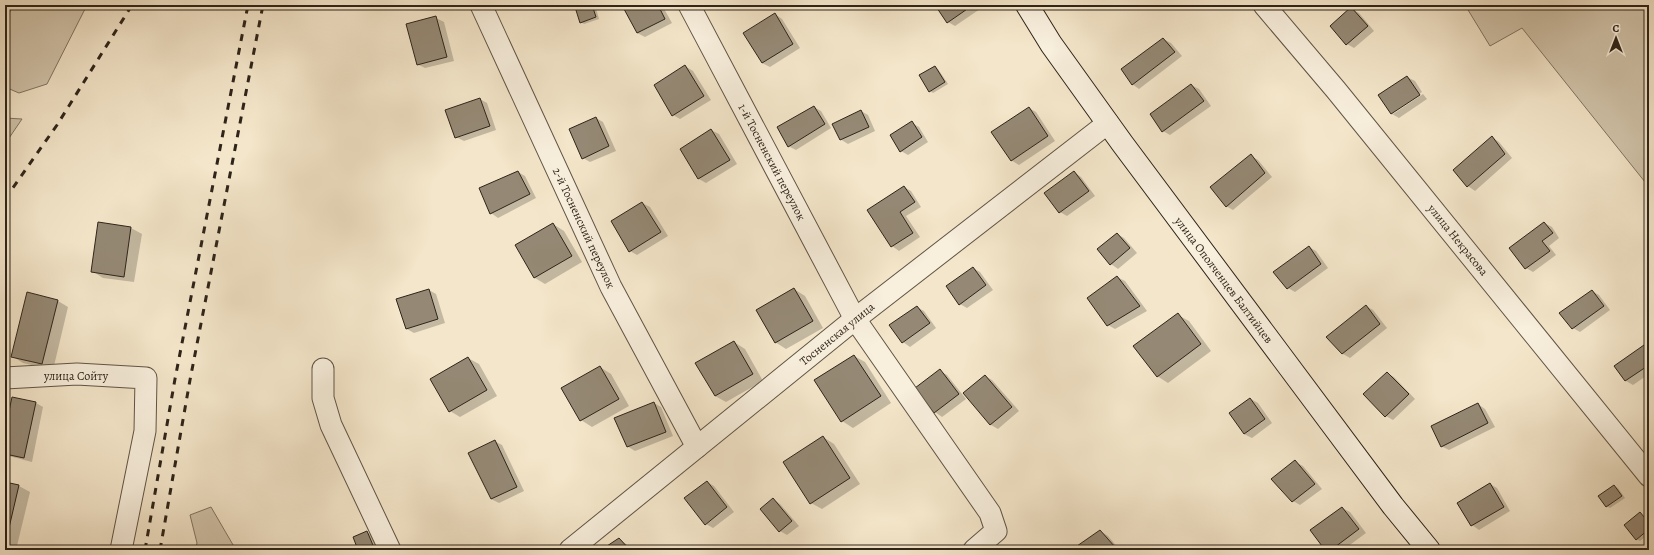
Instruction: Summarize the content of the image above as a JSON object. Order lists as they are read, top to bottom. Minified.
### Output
{"streets":{"main road":["улица Ополченцев Балтийцев"],"street":["1-й Тосненский переулок","2-й Тосненский переулок","улица Некрасова","Тосненская улица","улица Сойту"]},"crossings":[["1-й Тосненский переулок","Тосненская улица"],["2-й Тосненский переулок","Тосненская улица"],["улица Ополченцев Балтийцев","Тосненская улица"]],"north":"top"}
